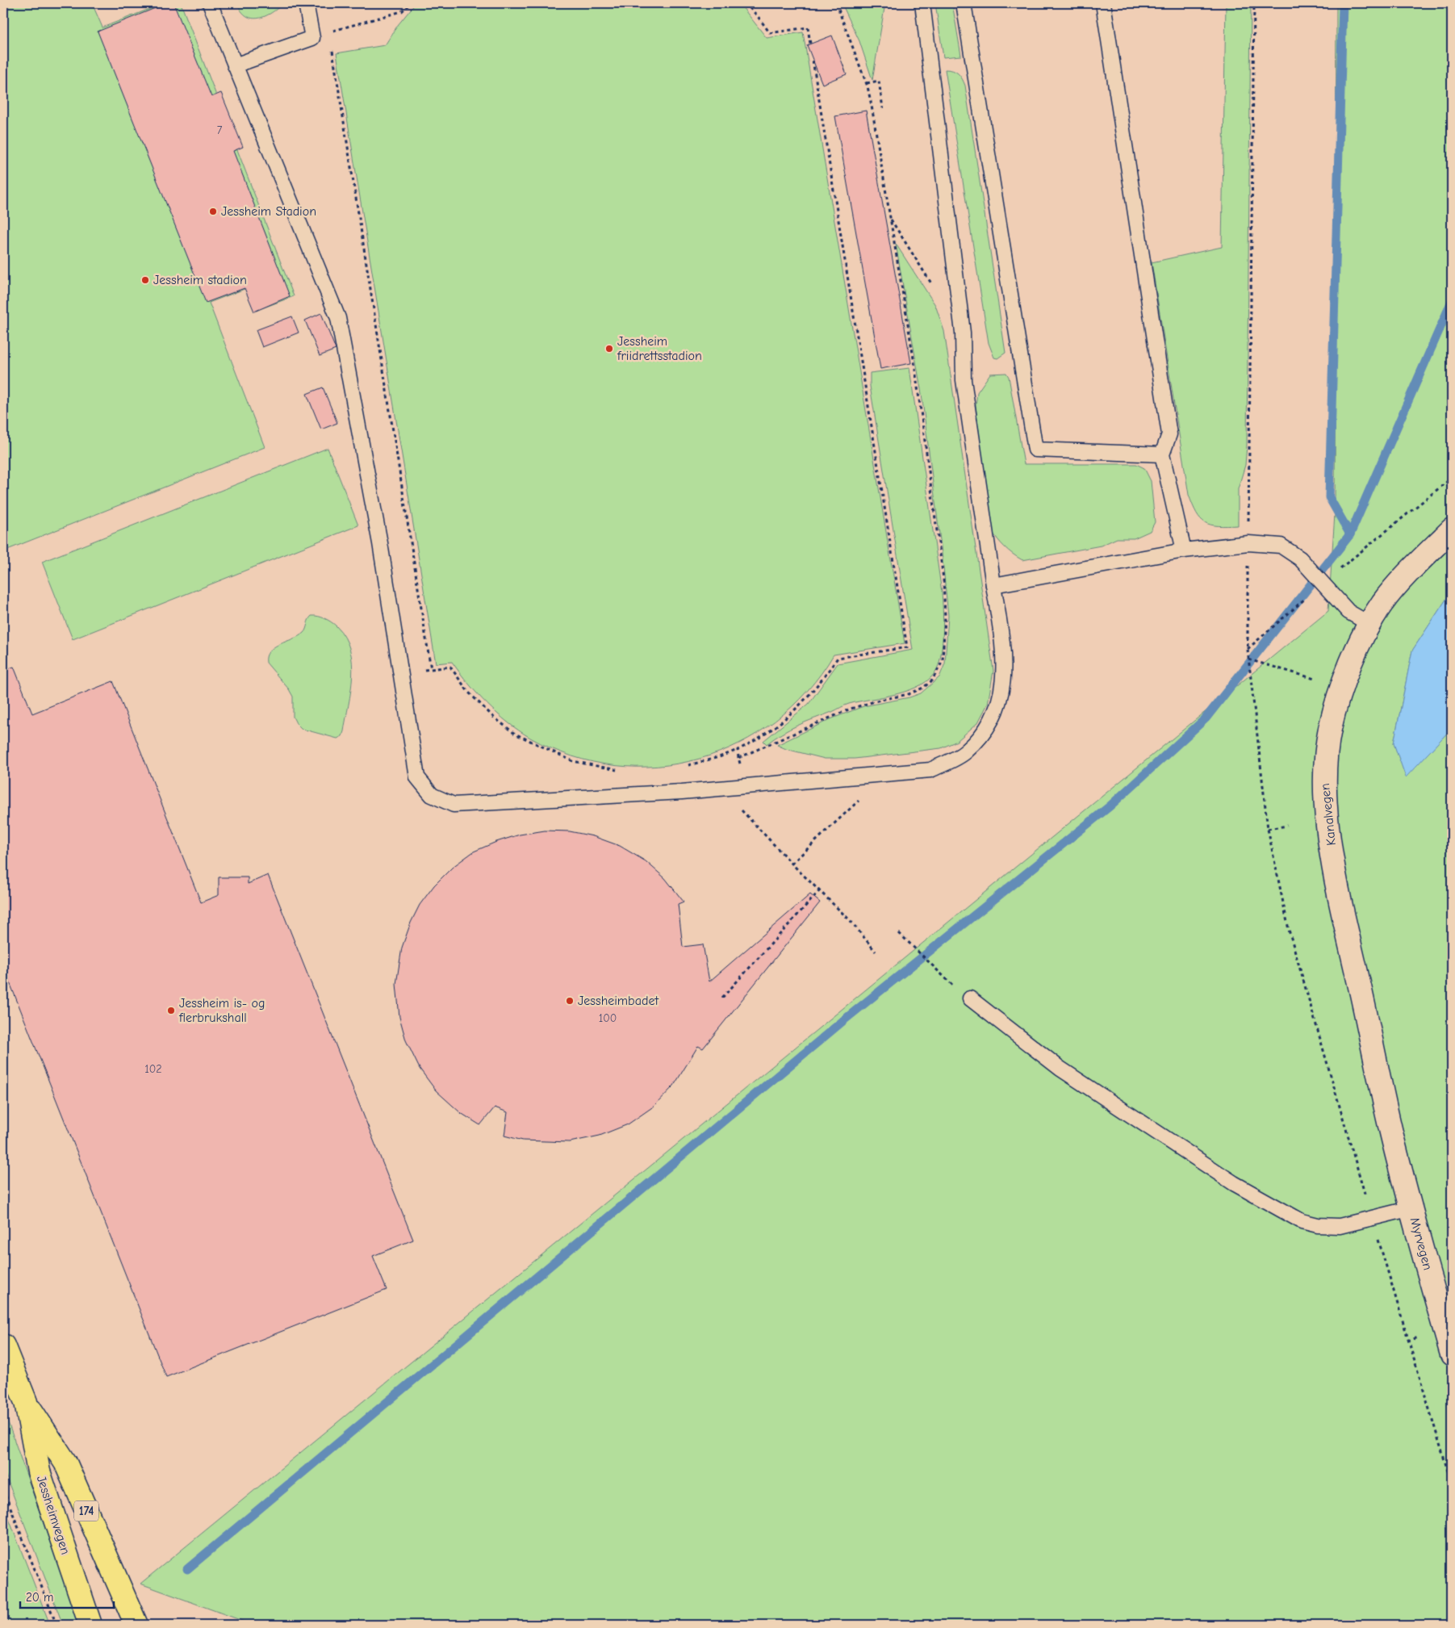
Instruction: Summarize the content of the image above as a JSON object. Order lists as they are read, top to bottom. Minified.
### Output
{"streets":{"main road":["174","Jessheimvegen"],"street":["Kanalvegen","Myrvegen"]},"crossings":[["Kanalvegen","Myrvegen"]],"places":["Jessheim Stadion","Jessheim stadion","Jessheim friidrettsstadion","Jessheimbadet","Jessheim is- og flerbrukshall"],"house_numbers":["7","100","102"],"scale_bar":"20 m"}
